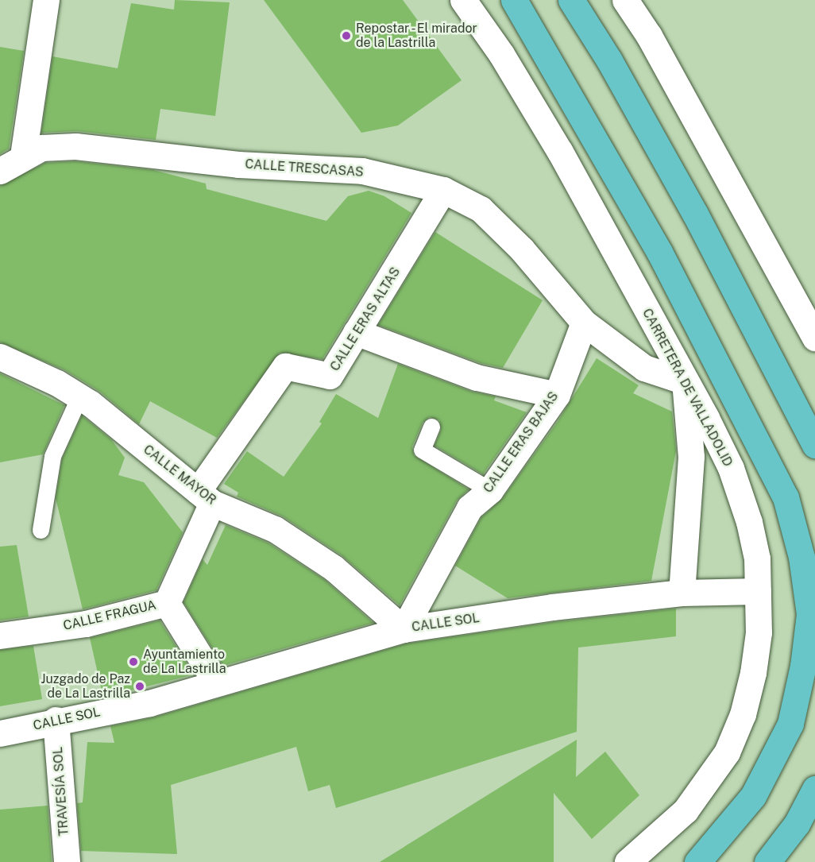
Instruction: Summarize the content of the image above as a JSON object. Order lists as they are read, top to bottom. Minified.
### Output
{"streets":{"street":["CALLE TRESCASAS","CALLE ERAS ALTAS","CARRETERA DE VALLADOLID","CALLE ERAS BAJAS","CALLE MAYOR","CALLE FRAGUA","CALLE SOL","TRAVESÍA SOL"]},"crossings":[["CALLE TRESCASAS","CALLE ERAS ALTAS"],["CALLE TRESCASAS","CARRETERA DE VALLADOLID"],["CALLE TRESCASAS","CALLE ERAS BAJAS"],["CALLE ERAS ALTAS","CALLE MAYOR"],["CALLE ERAS ALTAS","CALLE FRAGUA"],["CARRETERA DE VALLADOLID","CALLE SOL"],["CALLE ERAS BAJAS","CALLE MAYOR"],["CALLE ERAS BAJAS","CALLE SOL"],["CALLE MAYOR","CALLE FRAGUA"],["CALLE MAYOR","CALLE SOL"],["CALLE SOL","TRAVESÍA SOL"]],"places":["Repostar - El mirador de la Lastrilla","Ayuntamiento de La Lastrilla","Juzgado de Paz de La Lastrilla"]}
